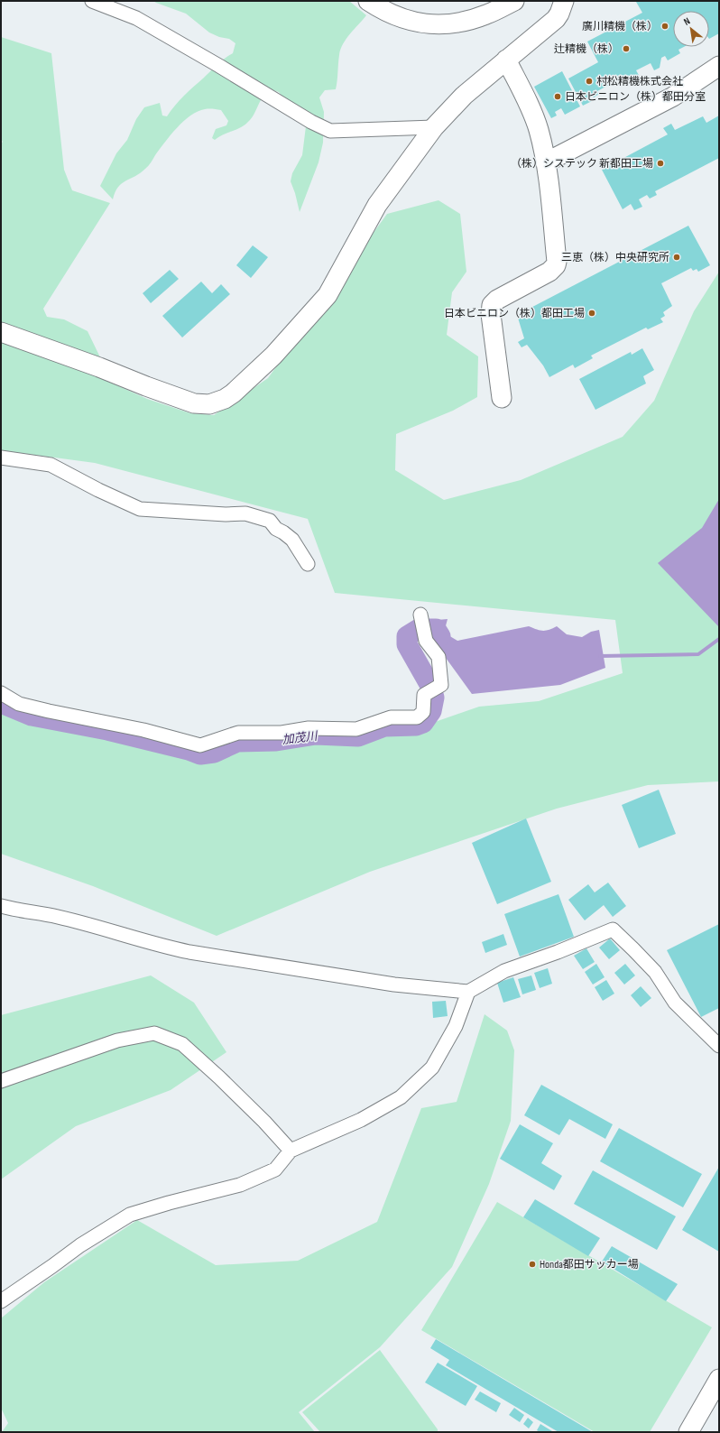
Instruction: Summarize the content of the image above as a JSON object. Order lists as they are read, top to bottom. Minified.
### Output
{"water":["加茂川"],"places":["廣川精機（株）","辻精機（株）","村松精機株式会社","日本ビニロン（株）都田分室","（株）システック 新都田工場","三恵（株）中央研究所","日本ビニロン（株）都田工場","Honda都田サッカー場"],"north":"top left"}
